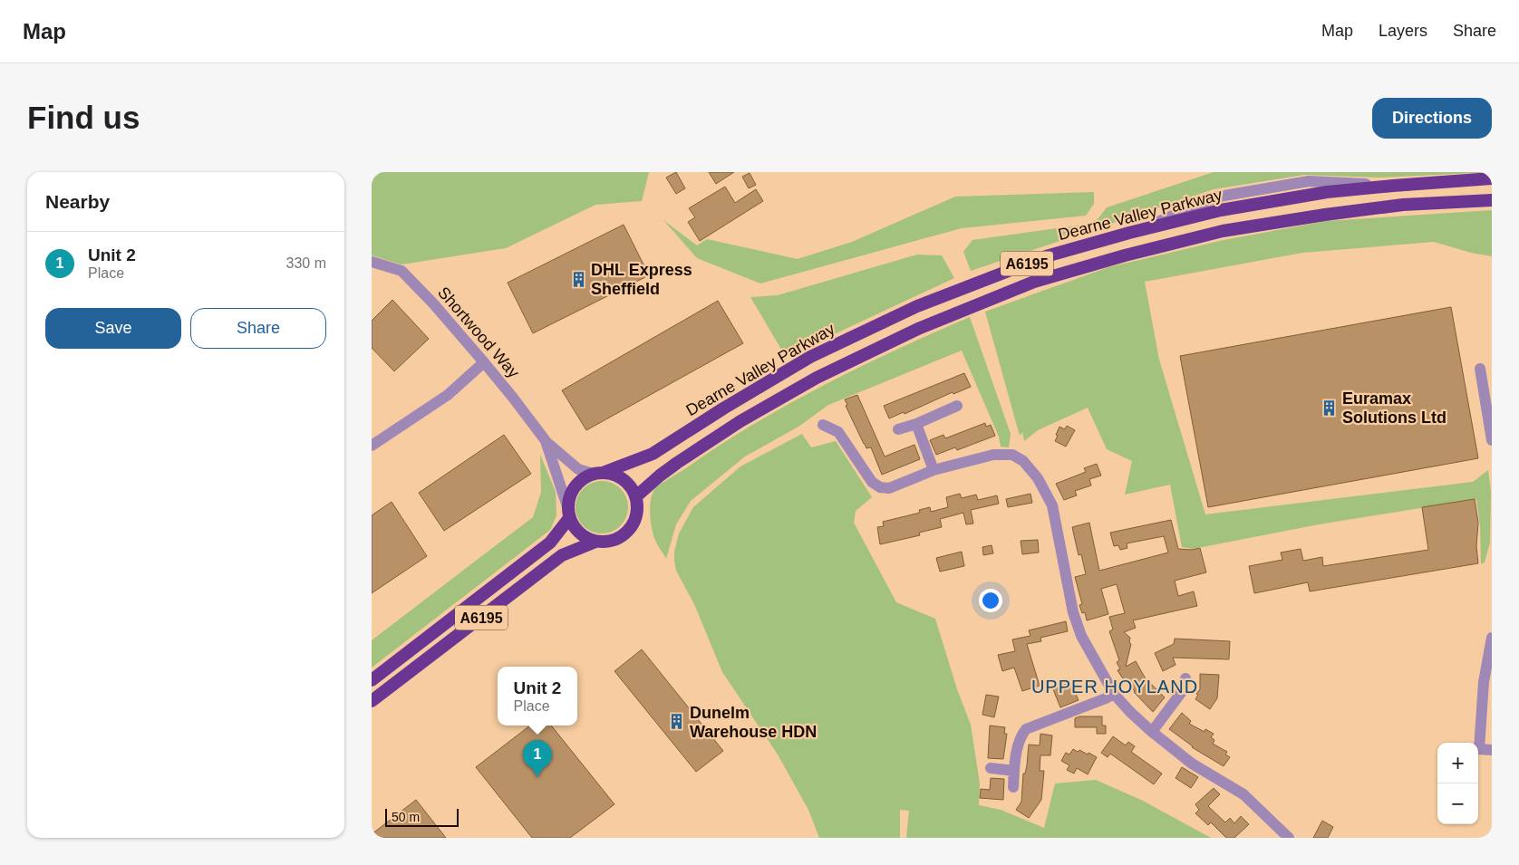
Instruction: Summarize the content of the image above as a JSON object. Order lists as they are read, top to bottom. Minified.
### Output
{"streets":{"highway":["Dearne Valley Parkway","A6195"],"street":["Shortwood Way"]},"crossings":[["Dearne Valley Parkway","A6195"],["Dearne Valley Parkway","Shortwood Way"],["A6195","Shortwood Way"]],"districts":["UPPER HOYLAND"],"places":{"building":["DHL Express Sheffield","Euramax Solutions Ltd","Dunelm Warehouse HDN"]},"scale_bar":"50 m","page":{"header":"Map","nav":["Map","Layers","Share"],"buttons":["Directions",["Save","Share"]],"title":"Find us","heading":"Nearby","list":[{"mark":"1","name":"Unit 2","note":"Place","value":"330 m"}],"popup":["Unit 2","Place"],"pins":"1","map_buttons":["+","−"],"scale":"50 m"}}
